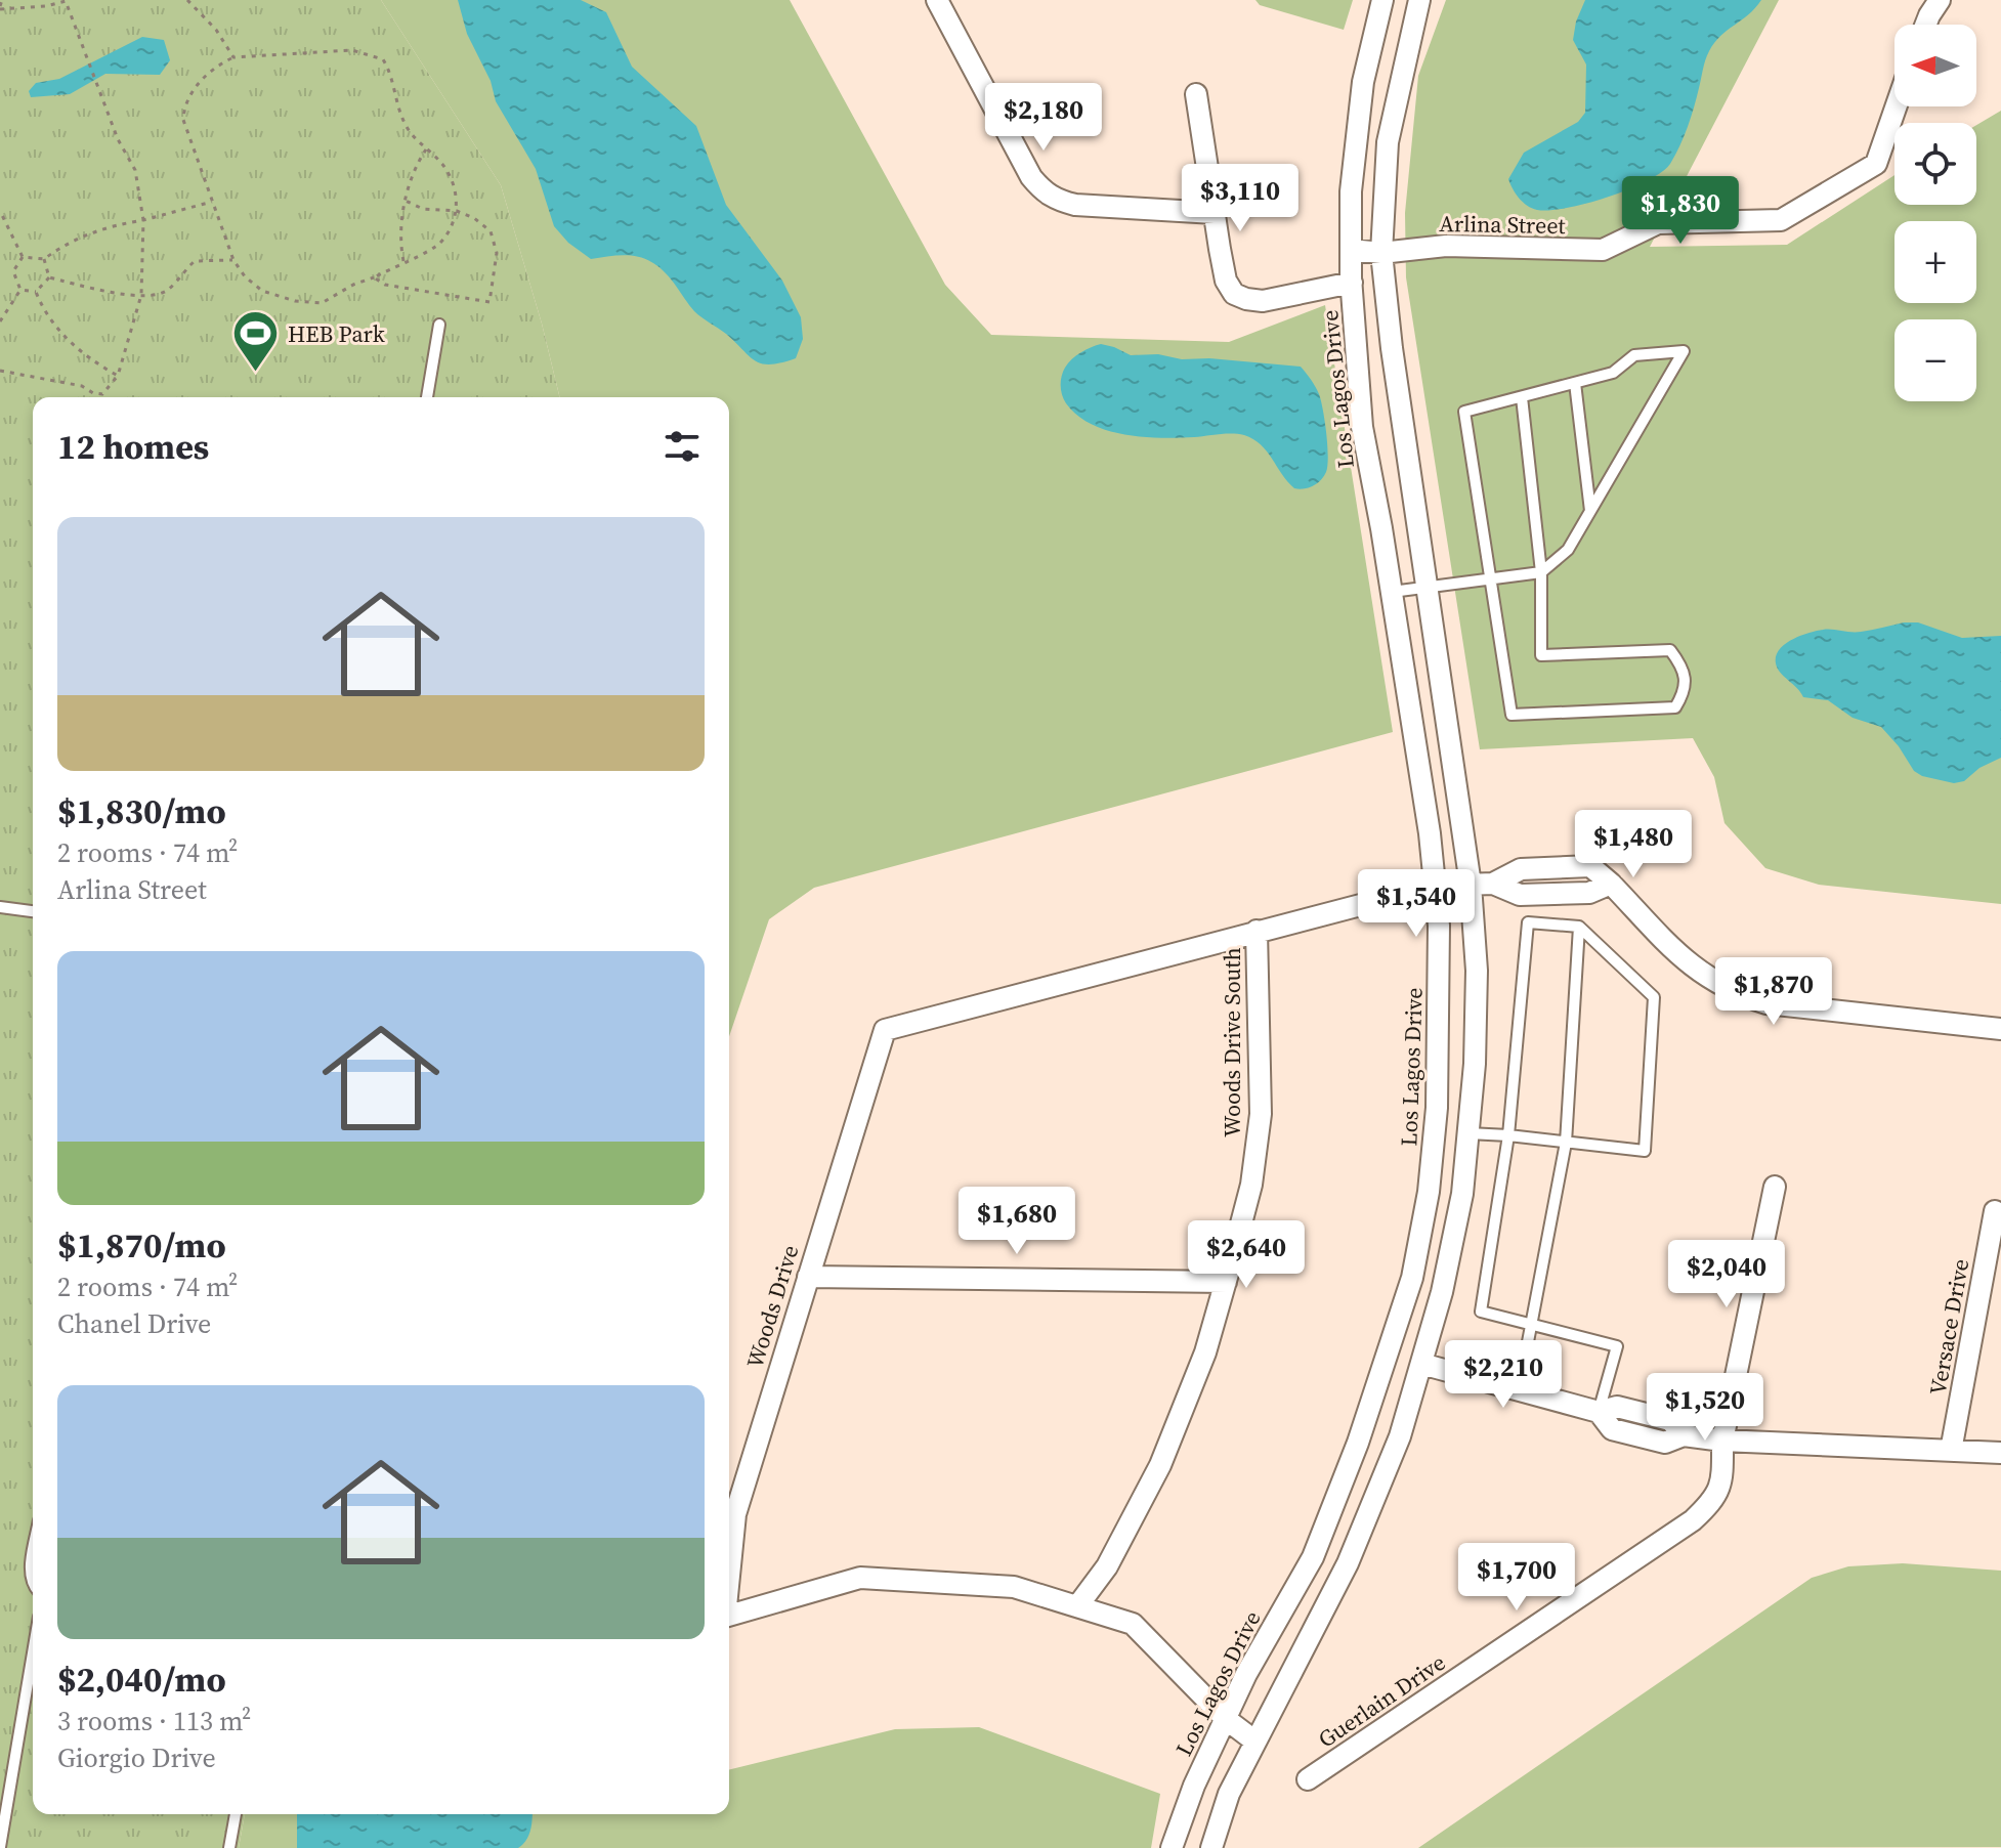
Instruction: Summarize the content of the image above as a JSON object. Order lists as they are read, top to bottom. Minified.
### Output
{"streets":{"street":["Arlina Street","Los Lagos Drive","Woods Drive South","Woods Drive","Versace Drive","Guerlain Drive"]},"crossings":[["Arlina Street","Los Lagos Drive"],["Los Lagos Drive","Woods Drive"],["Woods Drive South","Woods Drive"]],"places":{"sports":["HEB Park"]},"north":"left","page":{"map_buttons":["+","−"],"price":["$2,180","$3,110","$1,830","$1,480","$1,540","$1,870","$1,680","$2,640","$2,040","$2,210","$1,520","$1,700"],"heading":"12 homes","list":[{"name":"$1,830/mo","note":"2 rooms · 74 m² · Arlina Street"},{"name":"$1,870/mo","note":"2 rooms · 74 m² · Chanel Drive"},{"name":"$2,040/mo","note":"3 rooms · 113 m² · Giorgio Drive"}]}}
